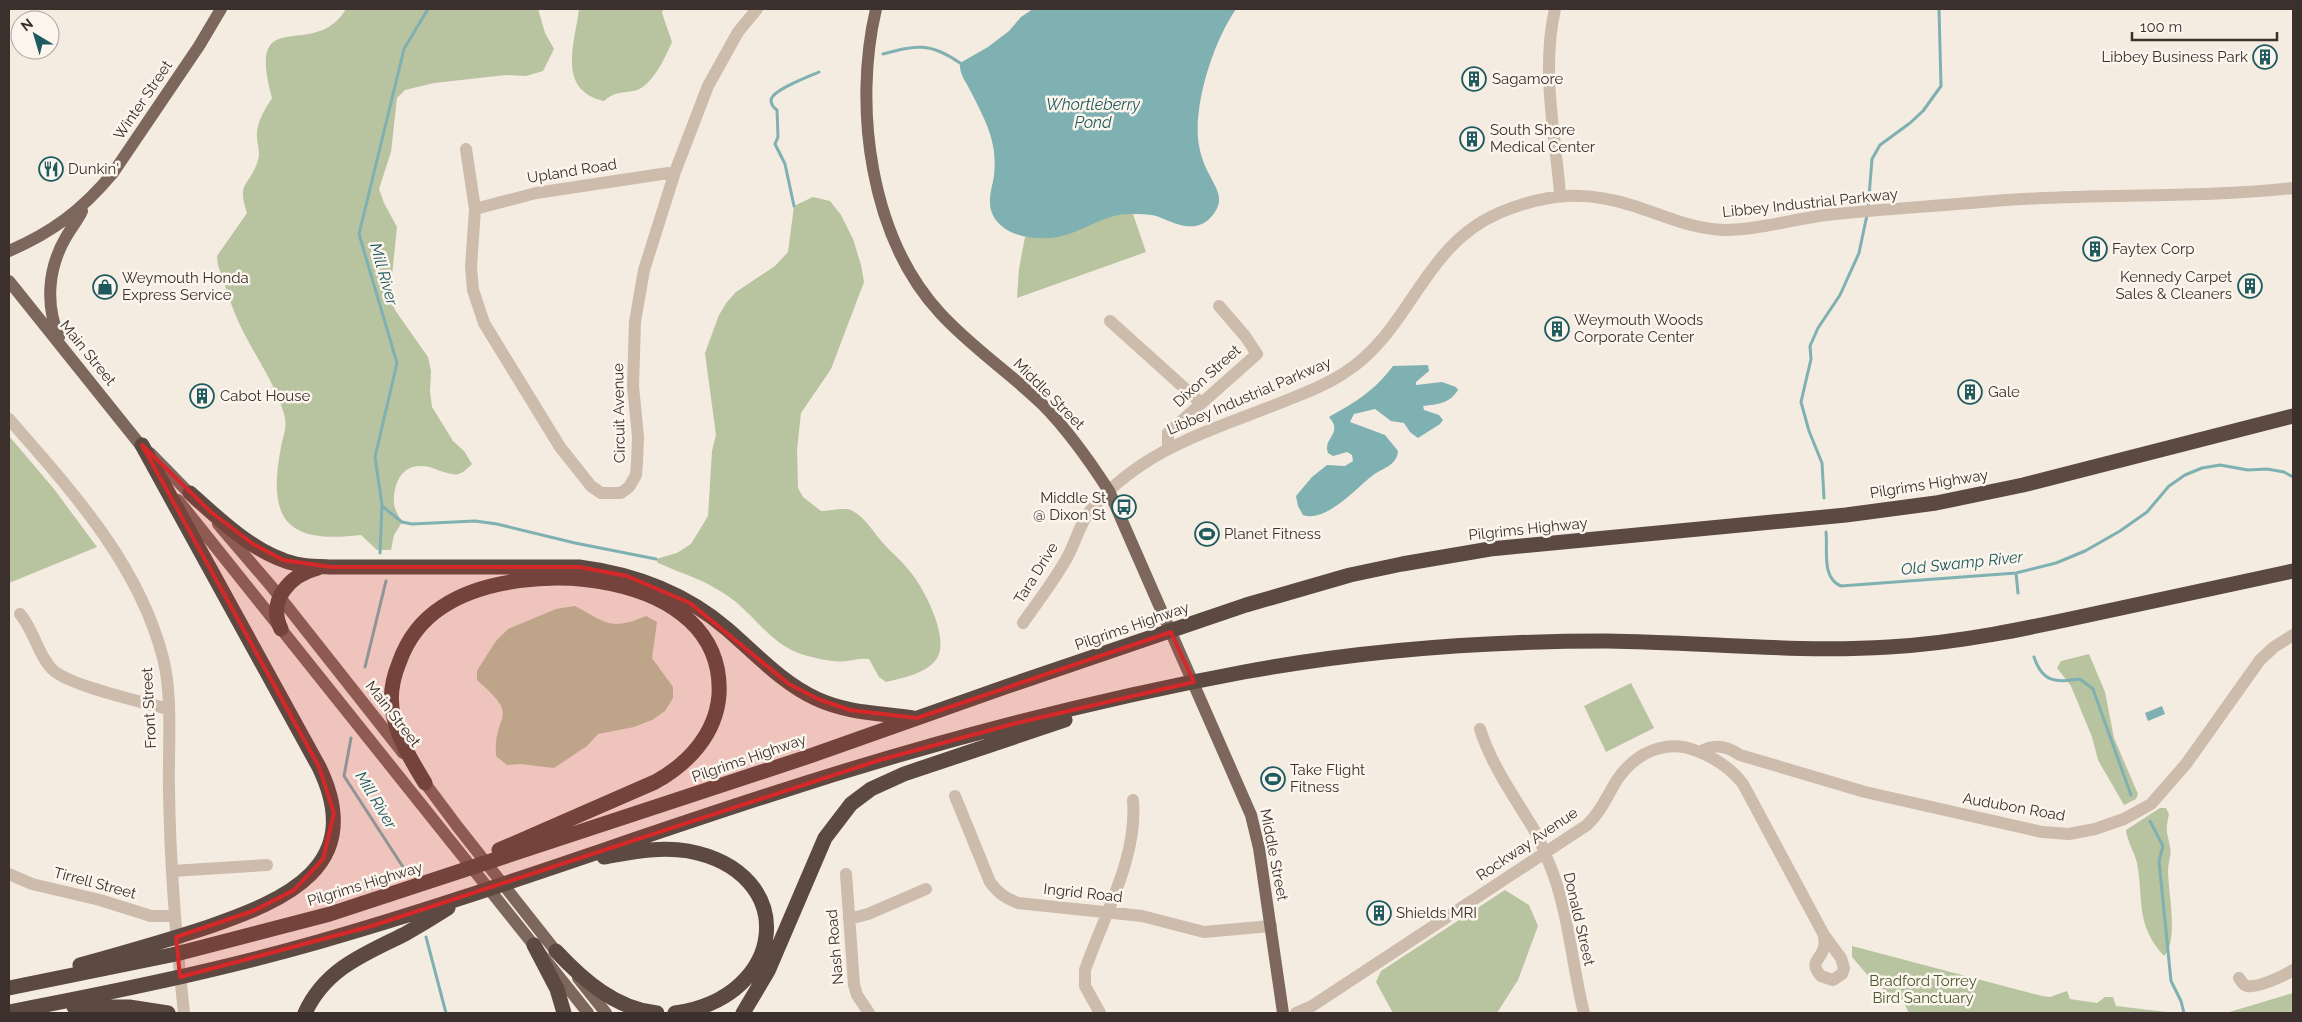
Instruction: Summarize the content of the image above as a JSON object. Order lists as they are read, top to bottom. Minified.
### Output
{"streets":{"highway":["Pilgrims Highway"],"main road":["Winter Street","Main Street","Middle Street"],"street":["Upland Road","Libbey Industrial Parkway","Dixon Street","Circuit Avenue","Tara Drive","Front Street","Audubon Road","Rockway Avenue","Tirrell Street","Ingrid Road","Donald Street","Nash Road"]},"crossings":[["Upland Road","Circuit Avenue"],["Libbey Industrial Parkway","Dixon Street"],["Libbey Industrial Parkway","Middle Street"],["Libbey Industrial Parkway","Tara Drive"],["Middle Street","Tara Drive"],["Middle Street","Ingrid Road"],["Front Street","Tirrell Street"],["Audubon Road","Rockway Avenue"],["Rockway Avenue","Donald Street"]],"water":["Whortleberry Pond","Mill River","Old Swamp River"],"parks":["Bradford Torrey Bird Sanctuary"],"places":{"building":["Libbey Business Park","Sagamore","South Shore Medical Center","Faytex Corp","Kennedy Carpet Sales & Cleaners","Weymouth Woods Corporate Center","Gale","Cabot House","Shields MRI"],"restaurant":["Dunkin'"],"shop":["Weymouth Honda Express Service"],"bus stop":["Middle St @ Dixon St"],"sports":["Planet Fitness","Take Flight Fitness"]},"scale_bar":"100 m","north":"top left"}
